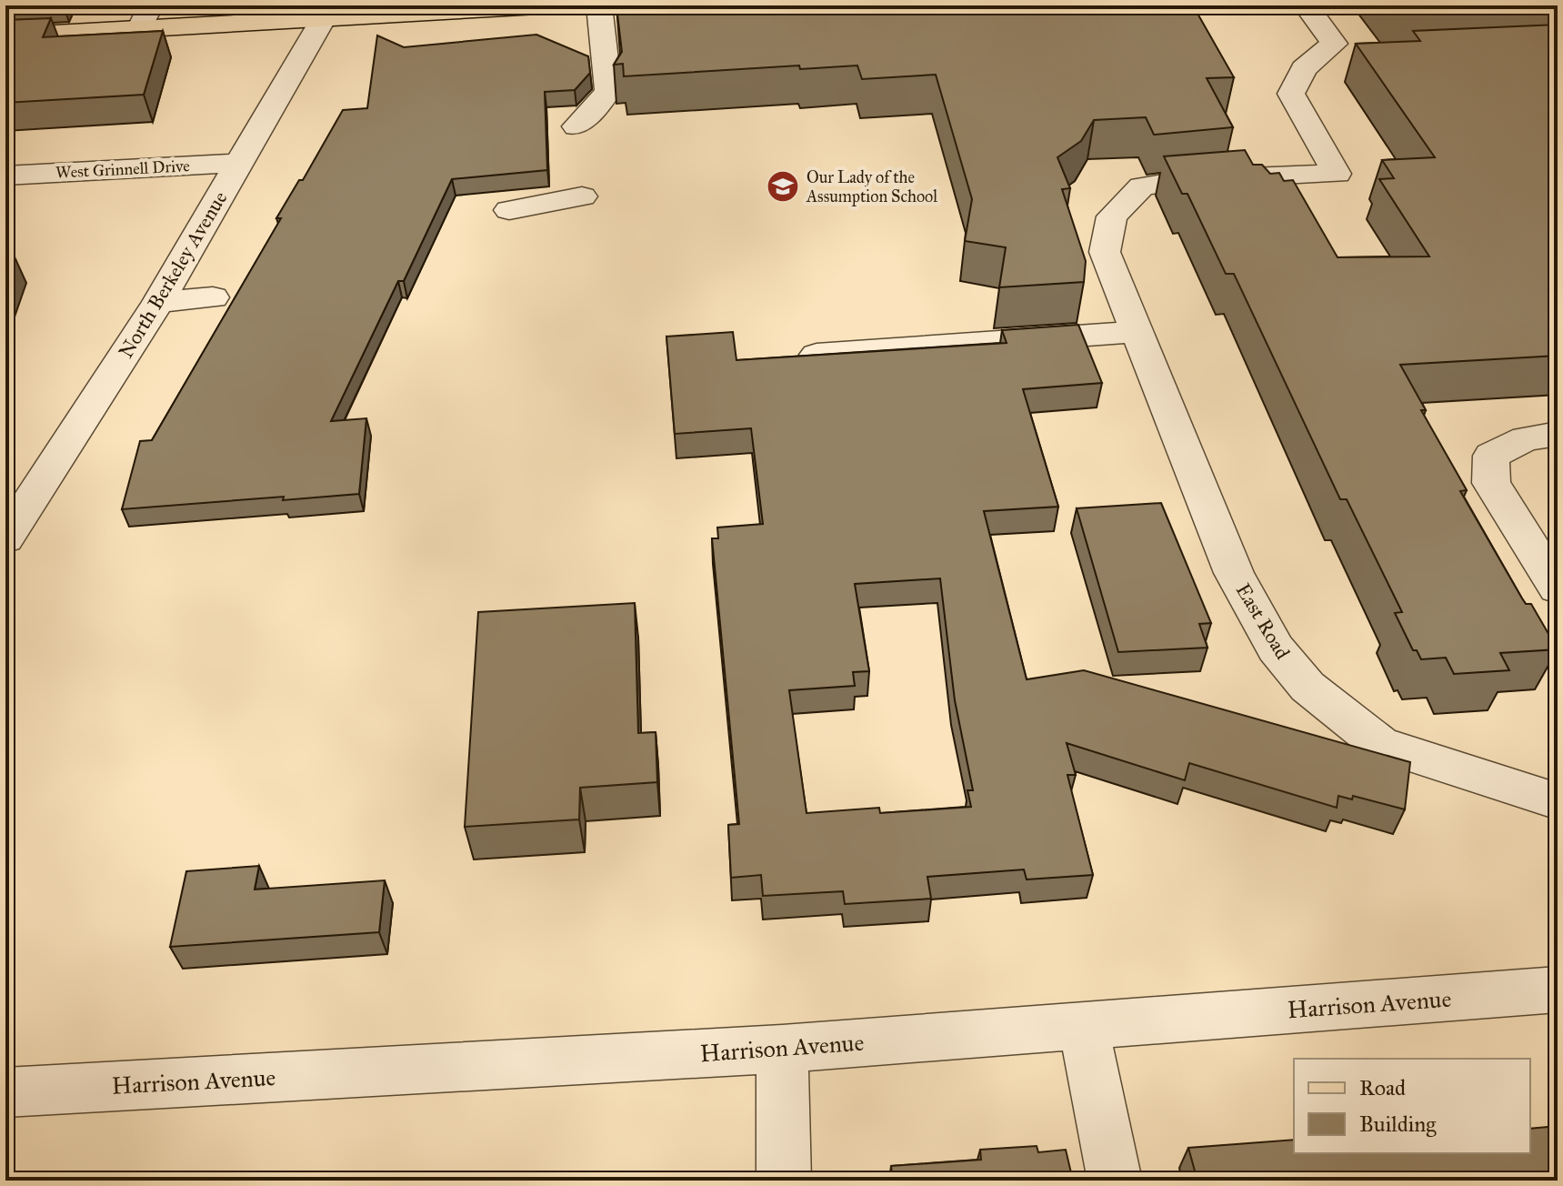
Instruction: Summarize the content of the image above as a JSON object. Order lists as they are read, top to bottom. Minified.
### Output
{"streets":{"street":["West Grinnell Drive","North Berkeley Avenue","East Road","Harrison Avenue"]},"crossings":[["West Grinnell Drive","North Berkeley Avenue"]],"places":{"school or university":["Our Lady of the Assumption School"]},"legend":["Road","Building"]}
